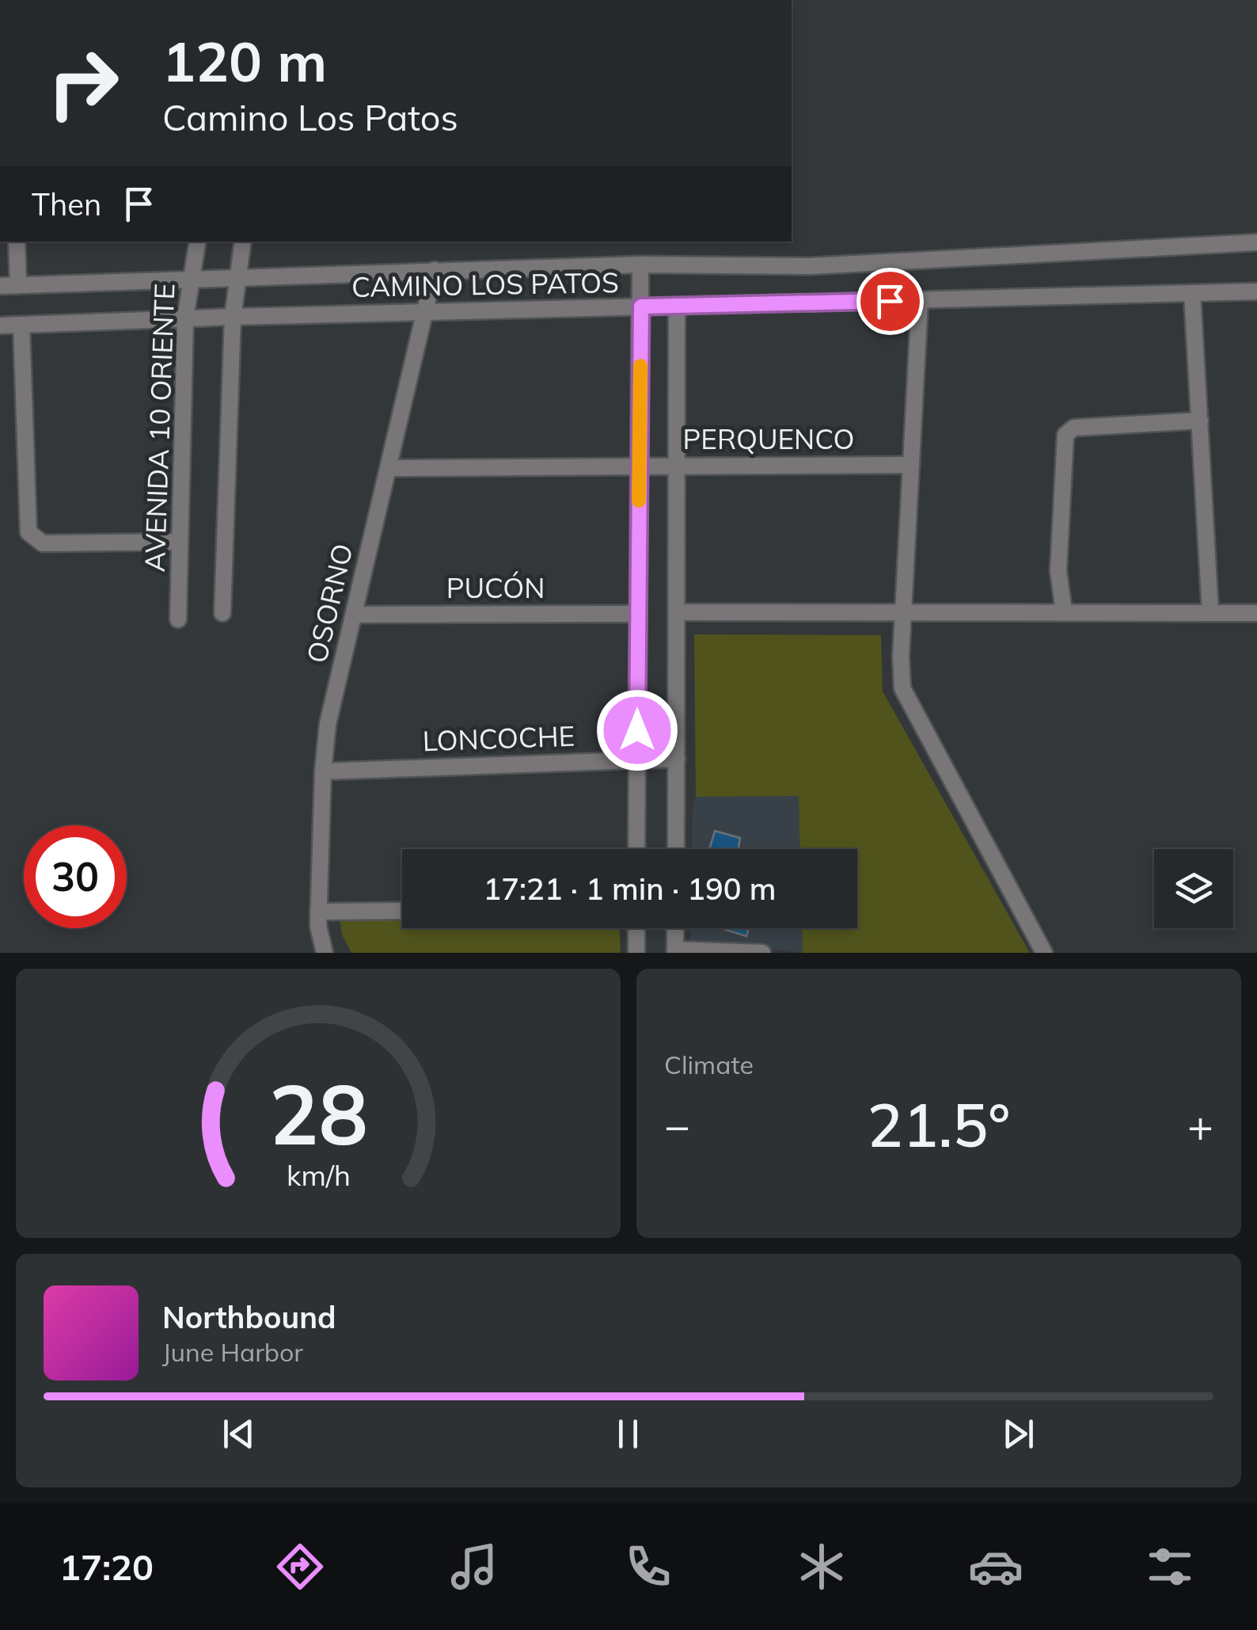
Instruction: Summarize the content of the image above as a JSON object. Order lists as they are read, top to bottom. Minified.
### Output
{"streets":{"street":["CAMINO LOS PATOS","AVENIDA 10 ORIENTE","PERQUENCO","PUCÓN","OSORNO","LONCOCHE"]},"crossings":[["CAMINO LOS PATOS","AVENIDA 10 ORIENTE"],["CAMINO LOS PATOS","OSORNO"],["PERQUENCO","OSORNO"],["PUCÓN","OSORNO"],["OSORNO","LONCOCHE"]],"page":{"turn":["120 m","Camino Los Patos"],"then":"Then","limit":"30","trip":"17:21 · 1 min · 190 m","tile":"Climate","heat":["−","21.5°","+"],"song":["Northbound","June Harbor"],"tabs":"17:20","gauge":["28","km/h"]}}
